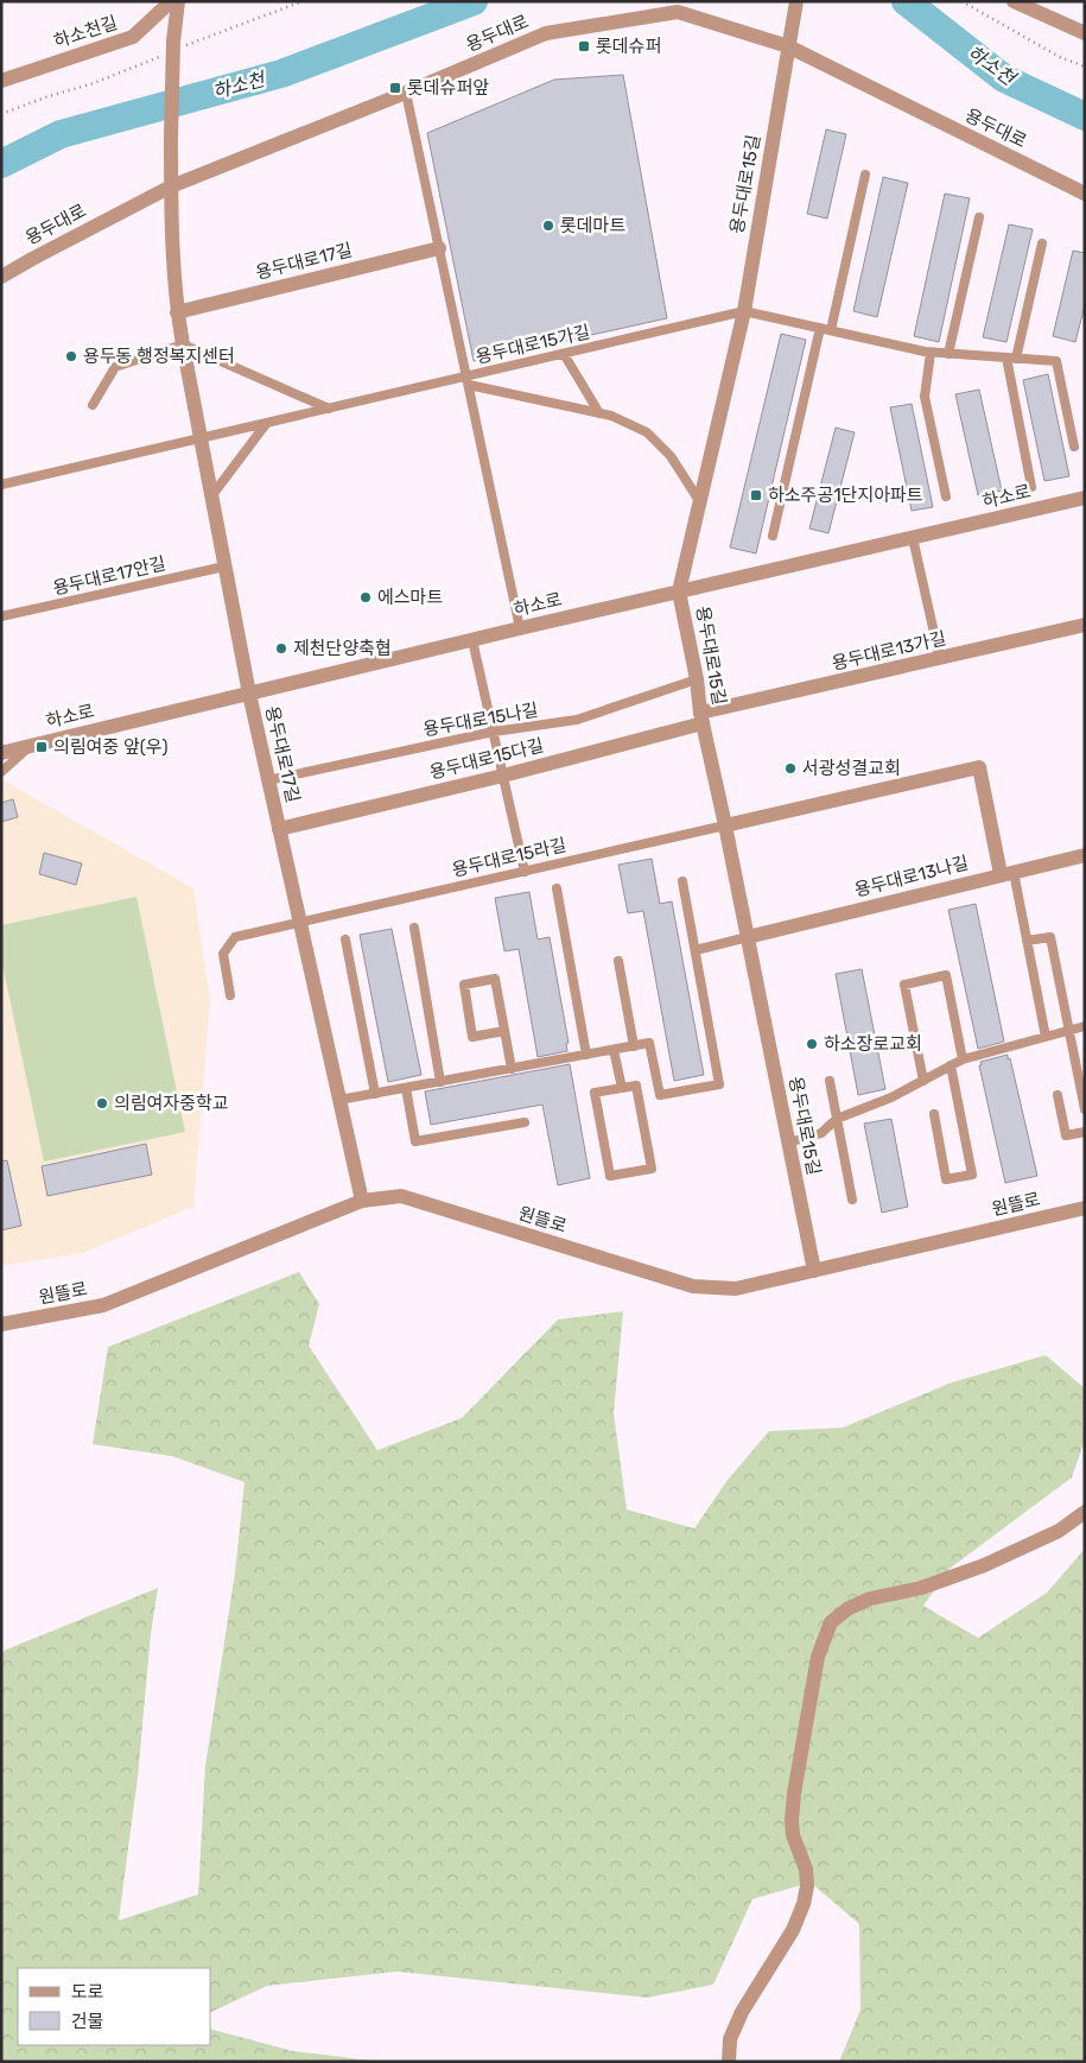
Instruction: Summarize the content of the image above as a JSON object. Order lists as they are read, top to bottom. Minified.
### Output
{"streets":{"street":["하소천길","용두대로","용두대로15길","용두대로17길","하소로","용두대로13가길","용두대로15다길","용두대로13나길","원뜰로"],"lane":["용두대로15가길","용두대로17안길","용두대로15나길","용두대로15라길"]},"crossings":[["용두대로","용두대로15길"],["용두대로","용두대로17길"],["용두대로15길","용두대로15가길"],["용두대로15길","하소로"],["용두대로15길","용두대로13가길"],["용두대로15길","용두대로15나길"],["용두대로15길","용두대로15다길"],["용두대로15길","용두대로15라길"],["용두대로15길","용두대로13나길"],["용두대로15길","원뜰로"],["용두대로17길","용두대로15가길"],["용두대로17길","하소로"],["용두대로17길","용두대로17안길"],["용두대로17길","용두대로15나길"],["용두대로17길","용두대로15다길"],["용두대로17길","용두대로15라길"],["용두대로17길","원뜰로"],["용두대로13가길","용두대로15다길"]],"water":["하소천"],"places":{"transit":["롯데슈퍼","롯데슈퍼앞","하소주공1단지아파트","의림여중 앞(우)"],"other":["롯데마트","용두동 행정복지센터","에스마트","제천단양축협","서광성결교회","하소장로교회","의림여자중학교"]},"legend":["도로","건물"]}
